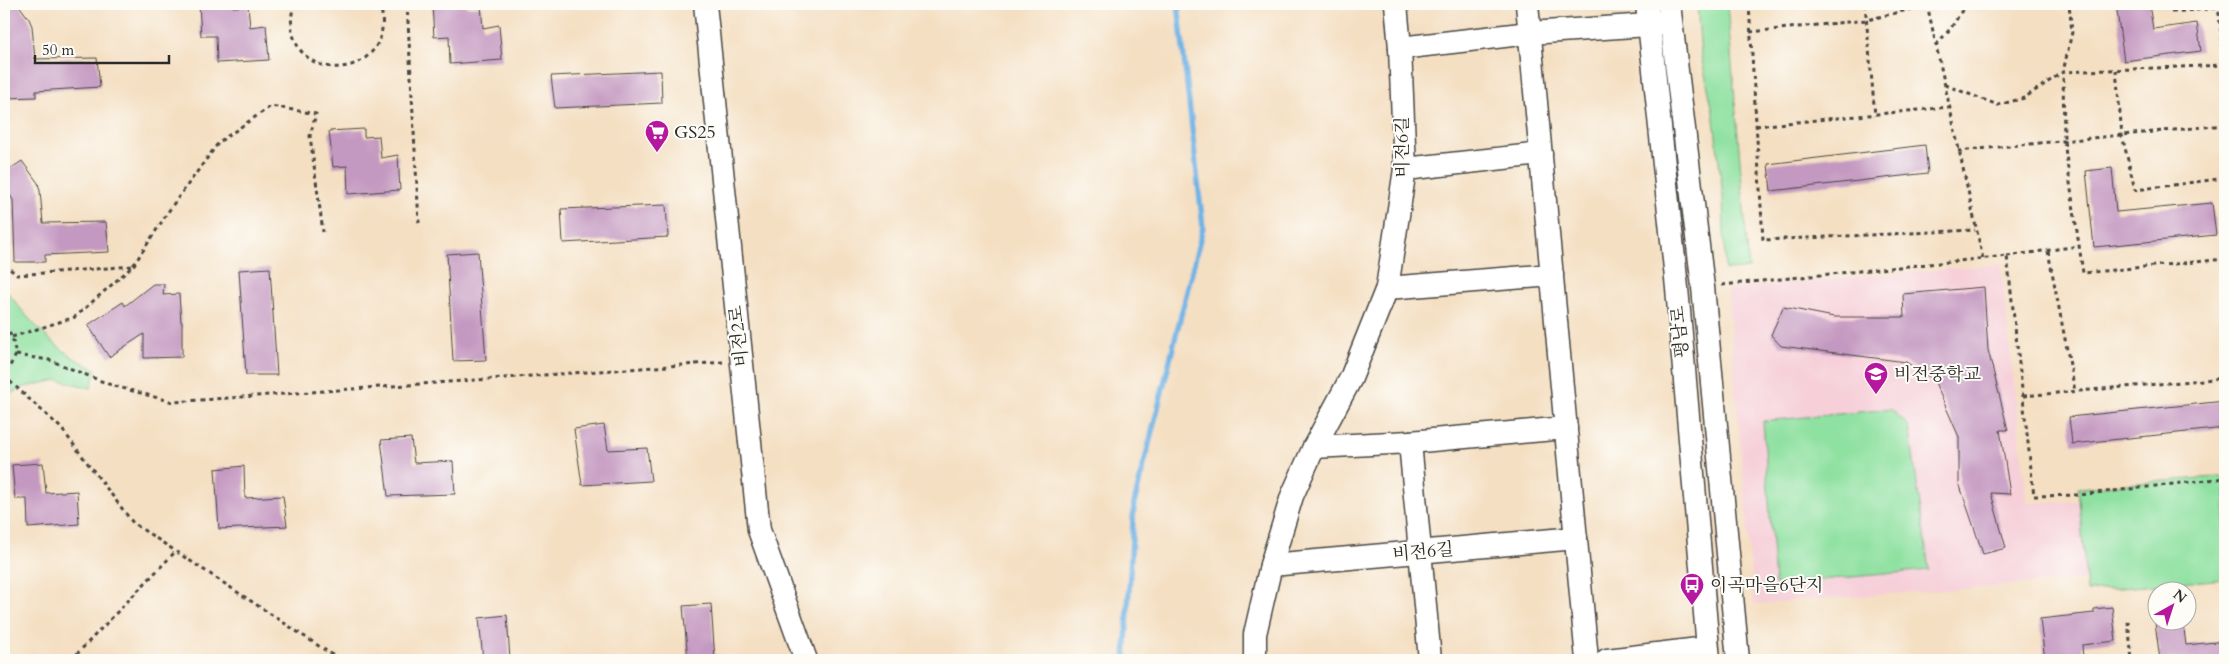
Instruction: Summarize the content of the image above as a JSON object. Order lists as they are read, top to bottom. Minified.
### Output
{"streets":{"street":["비전6길","평남로","비전2로"]},"places":{"supermarket":["GS25"],"school or university":["비전중학교"],"bus stop":["이곡마을6단지"]},"scale_bar":"50 m","north":"top right"}
